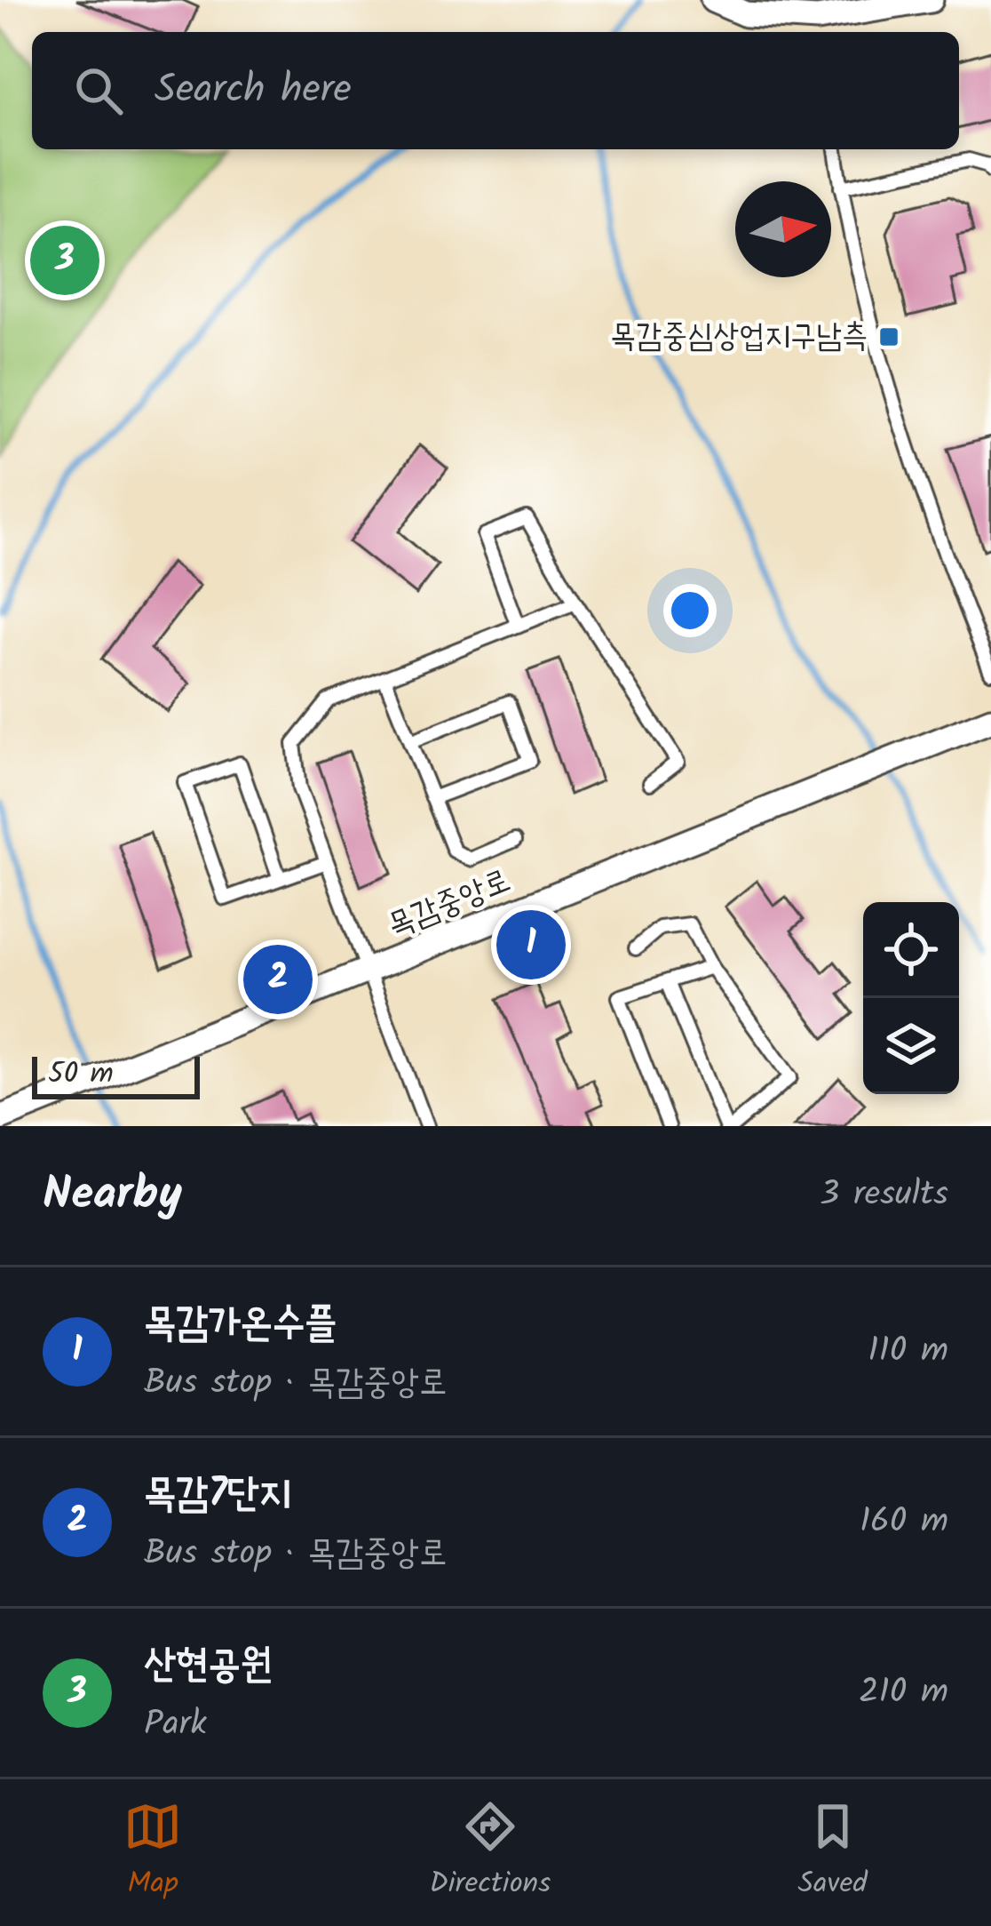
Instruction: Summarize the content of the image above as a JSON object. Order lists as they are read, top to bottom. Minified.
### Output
{"streets":{"street":["목감중앙로"]},"places":{"transit":["목감중심상업지구남측"]},"scale_bar":"50 m","north":"right","page":{"search":"Search here","pins":["3","1","2"],"scale":"50 m","heading":["Nearby","3 results"],"list":[{"mark":"1","name":"목감가온수플","note":"Bus stop · 목감중앙로","value":"110 m"},{"mark":"2","name":"목감7단지","note":"Bus stop · 목감중앙로","value":"160 m"},{"mark":"3","name":"산현공원","note":"Park","value":"210 m"}],"nav":["Map","Directions","Saved"]}}
